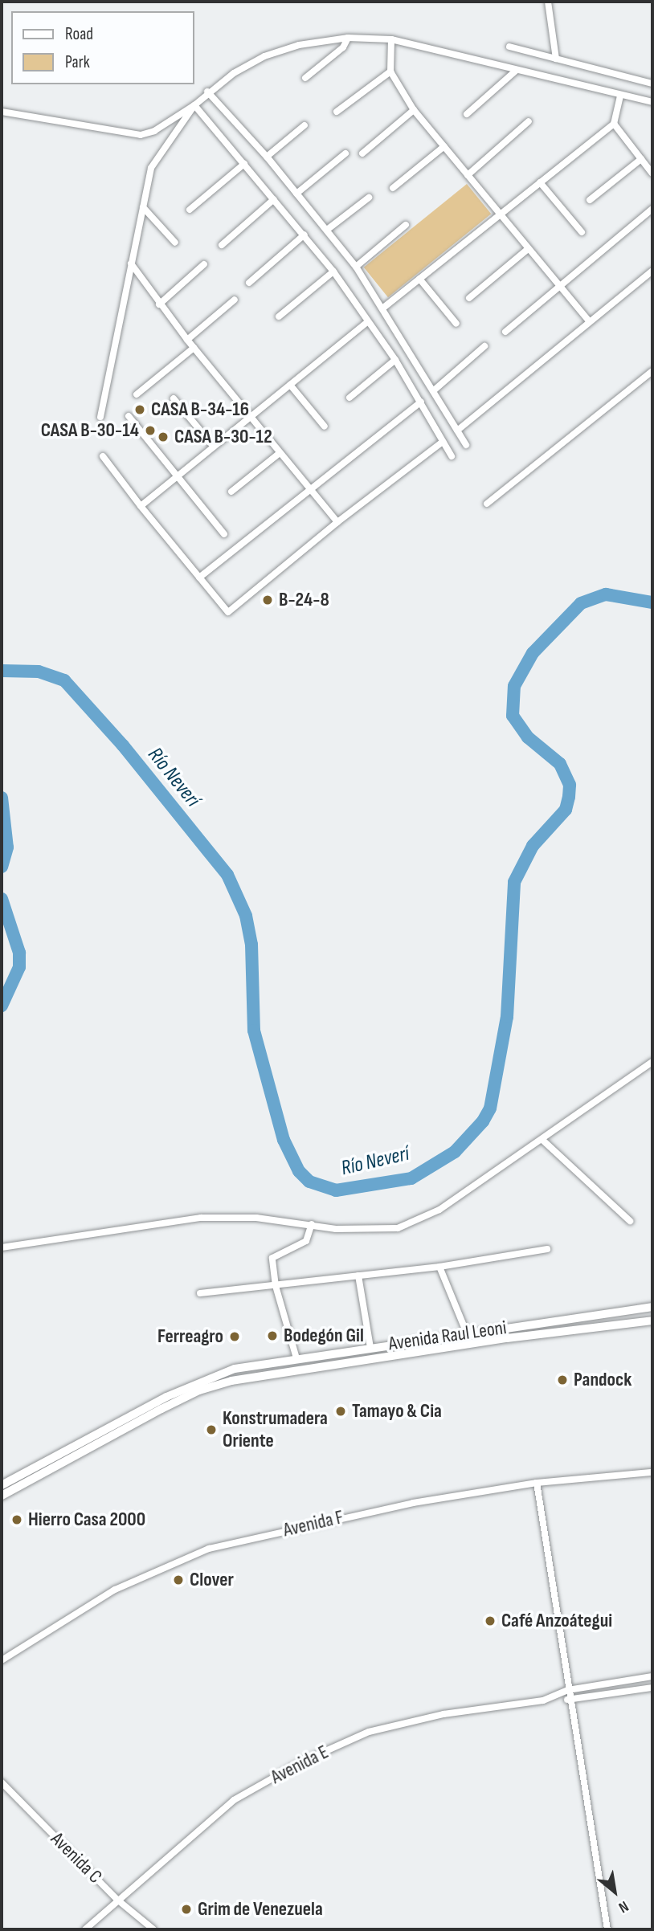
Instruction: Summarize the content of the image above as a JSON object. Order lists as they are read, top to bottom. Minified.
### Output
{"streets":{"main road":["Avenida Raul Leoni"],"street":["Avenida F","Avenida E","Avenida C"]},"crossings":[["Avenida E","Avenida C"]],"water":["Río Neverí"],"places":["CASA B-34-16","CASA B-30-14","CASA B-30-12","B-24-8","Bodegón Gil","Ferreagro","Pandock","Tamayo & Cia","Konstrumadera Oriente","Hierro Casa 2000","Clover","Café Anzoátegui","Grim de Venezuela"],"legend":["Road","Park"],"north":"bottom right"}
